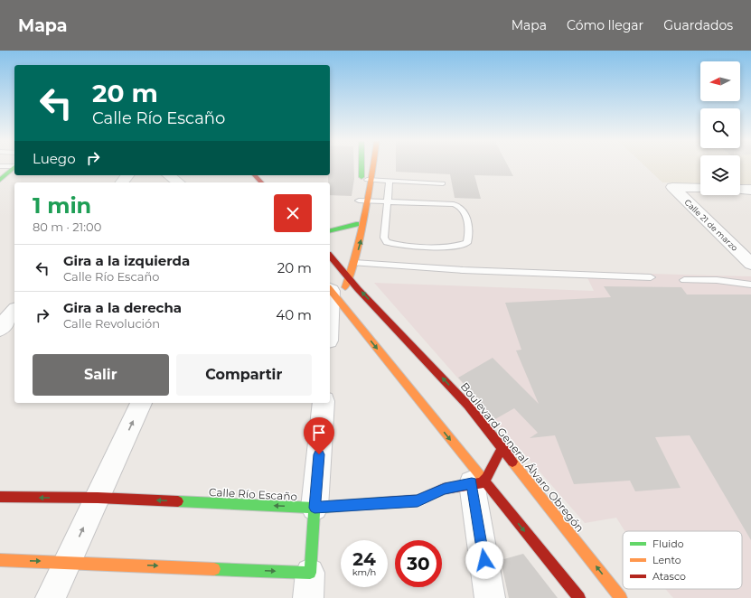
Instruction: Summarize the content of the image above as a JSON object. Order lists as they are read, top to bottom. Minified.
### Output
{"streets":{"main road":["Boulevard General Álvaro Obregón","Calle Río Escaño"],"street":["Calle 21 de marzo"]},"legend":["Fluido","Lento","Atasco"],"north":"left","page":{"header":"Mapa","nav":["Mapa","Cómo llegar","Guardados"],"turn":["20 m","Calle Río Escaño"],"then":"Luego","heading":["1 min","80 m · 21:00"],"list":[{"name":"Gira a la izquierda","note":"Calle Río Escaño","value":"20 m"},{"name":"Gira a la derecha","note":"Calle Revolución","value":"40 m"}],"buttons":["Salir","Compartir"],"speed":"24 km/h","limit":"30"}}
